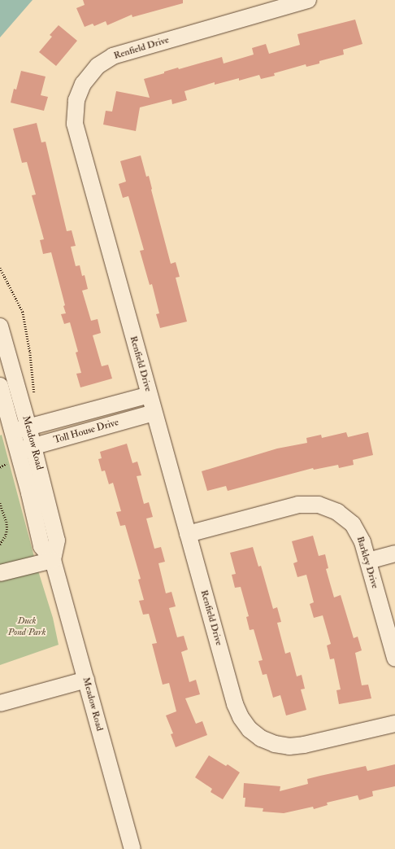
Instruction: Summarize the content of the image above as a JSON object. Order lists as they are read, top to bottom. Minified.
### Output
{"streets":{"street":["Renfield Drive","Toll House Drive","Meadow Road","Barkley Drive"]},"crossings":[["Renfield Drive","Toll House Drive"],["Renfield Drive","Barkley Drive"],["Toll House Drive","Meadow Road"]],"parks":["Duck Pond Park"]}
